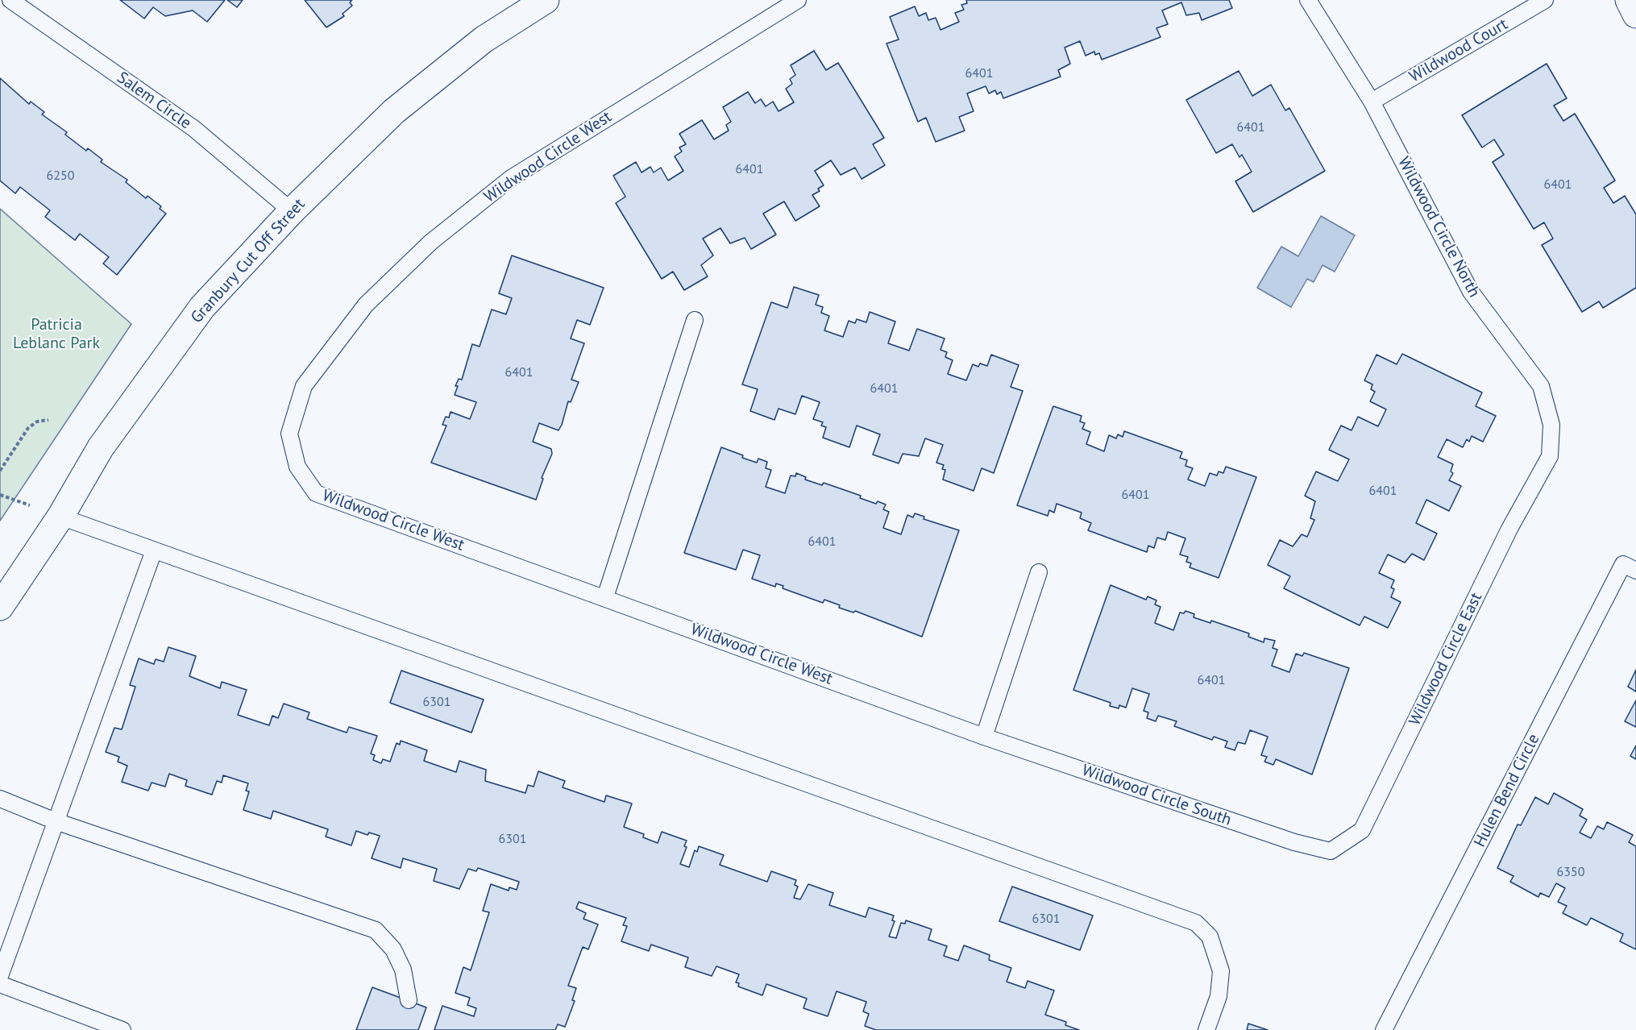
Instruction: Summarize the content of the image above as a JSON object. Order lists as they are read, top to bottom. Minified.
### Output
{"streets":{"street":["Granbury Cut Off Street"],"lane":["Wildwood Court","Salem Circle","Wildwood Circle West","Wildwood Circle North","Wildwood Circle East","Hulen Bend Circle","Wildwood Circle South"]},"crossings":[["Wildwood Court","Wildwood Circle North"],["Salem Circle","Granbury Cut Off Street"],["Wildwood Circle West","Wildwood Circle South"],["Wildwood Circle North","Wildwood Circle East"],["Wildwood Circle East","Wildwood Circle South"]],"parks":["Patricia Leblanc Park"],"house_numbers":["6401","6401","6401","6250","6401","6401","6401","6401","6401","6401","6401","6301","6301","6350","6301"]}
